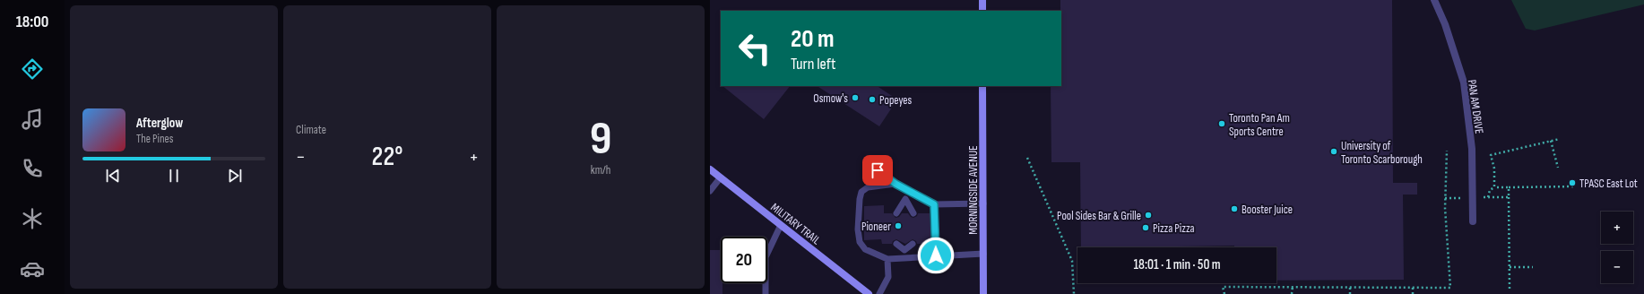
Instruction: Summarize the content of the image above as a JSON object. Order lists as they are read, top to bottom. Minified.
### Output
{"streets":{"main road":["MORNINGSIDE AVENUE","MILITARY TRAIL"],"street":["PAN AM DRIVE"]},"places":["Osmow's","Popeyes","Toronto Pan Am Sports Centre","University of Toronto Scarborough","TPASC East Lot","Booster Juice","Pool Sides Bar & Grille","Pioneer","Pizza Pizza"],"page":{"tabs":"18:00","tile":["Climate",["9","km/h"]],"turn":["20 m","Turn left"],"song":["Afterglow","The Pines"],"heat":["−","22°","+"],"map_buttons":["+","−"],"limit":"20","trip":"18:01 · 1 min · 50 m"}}
